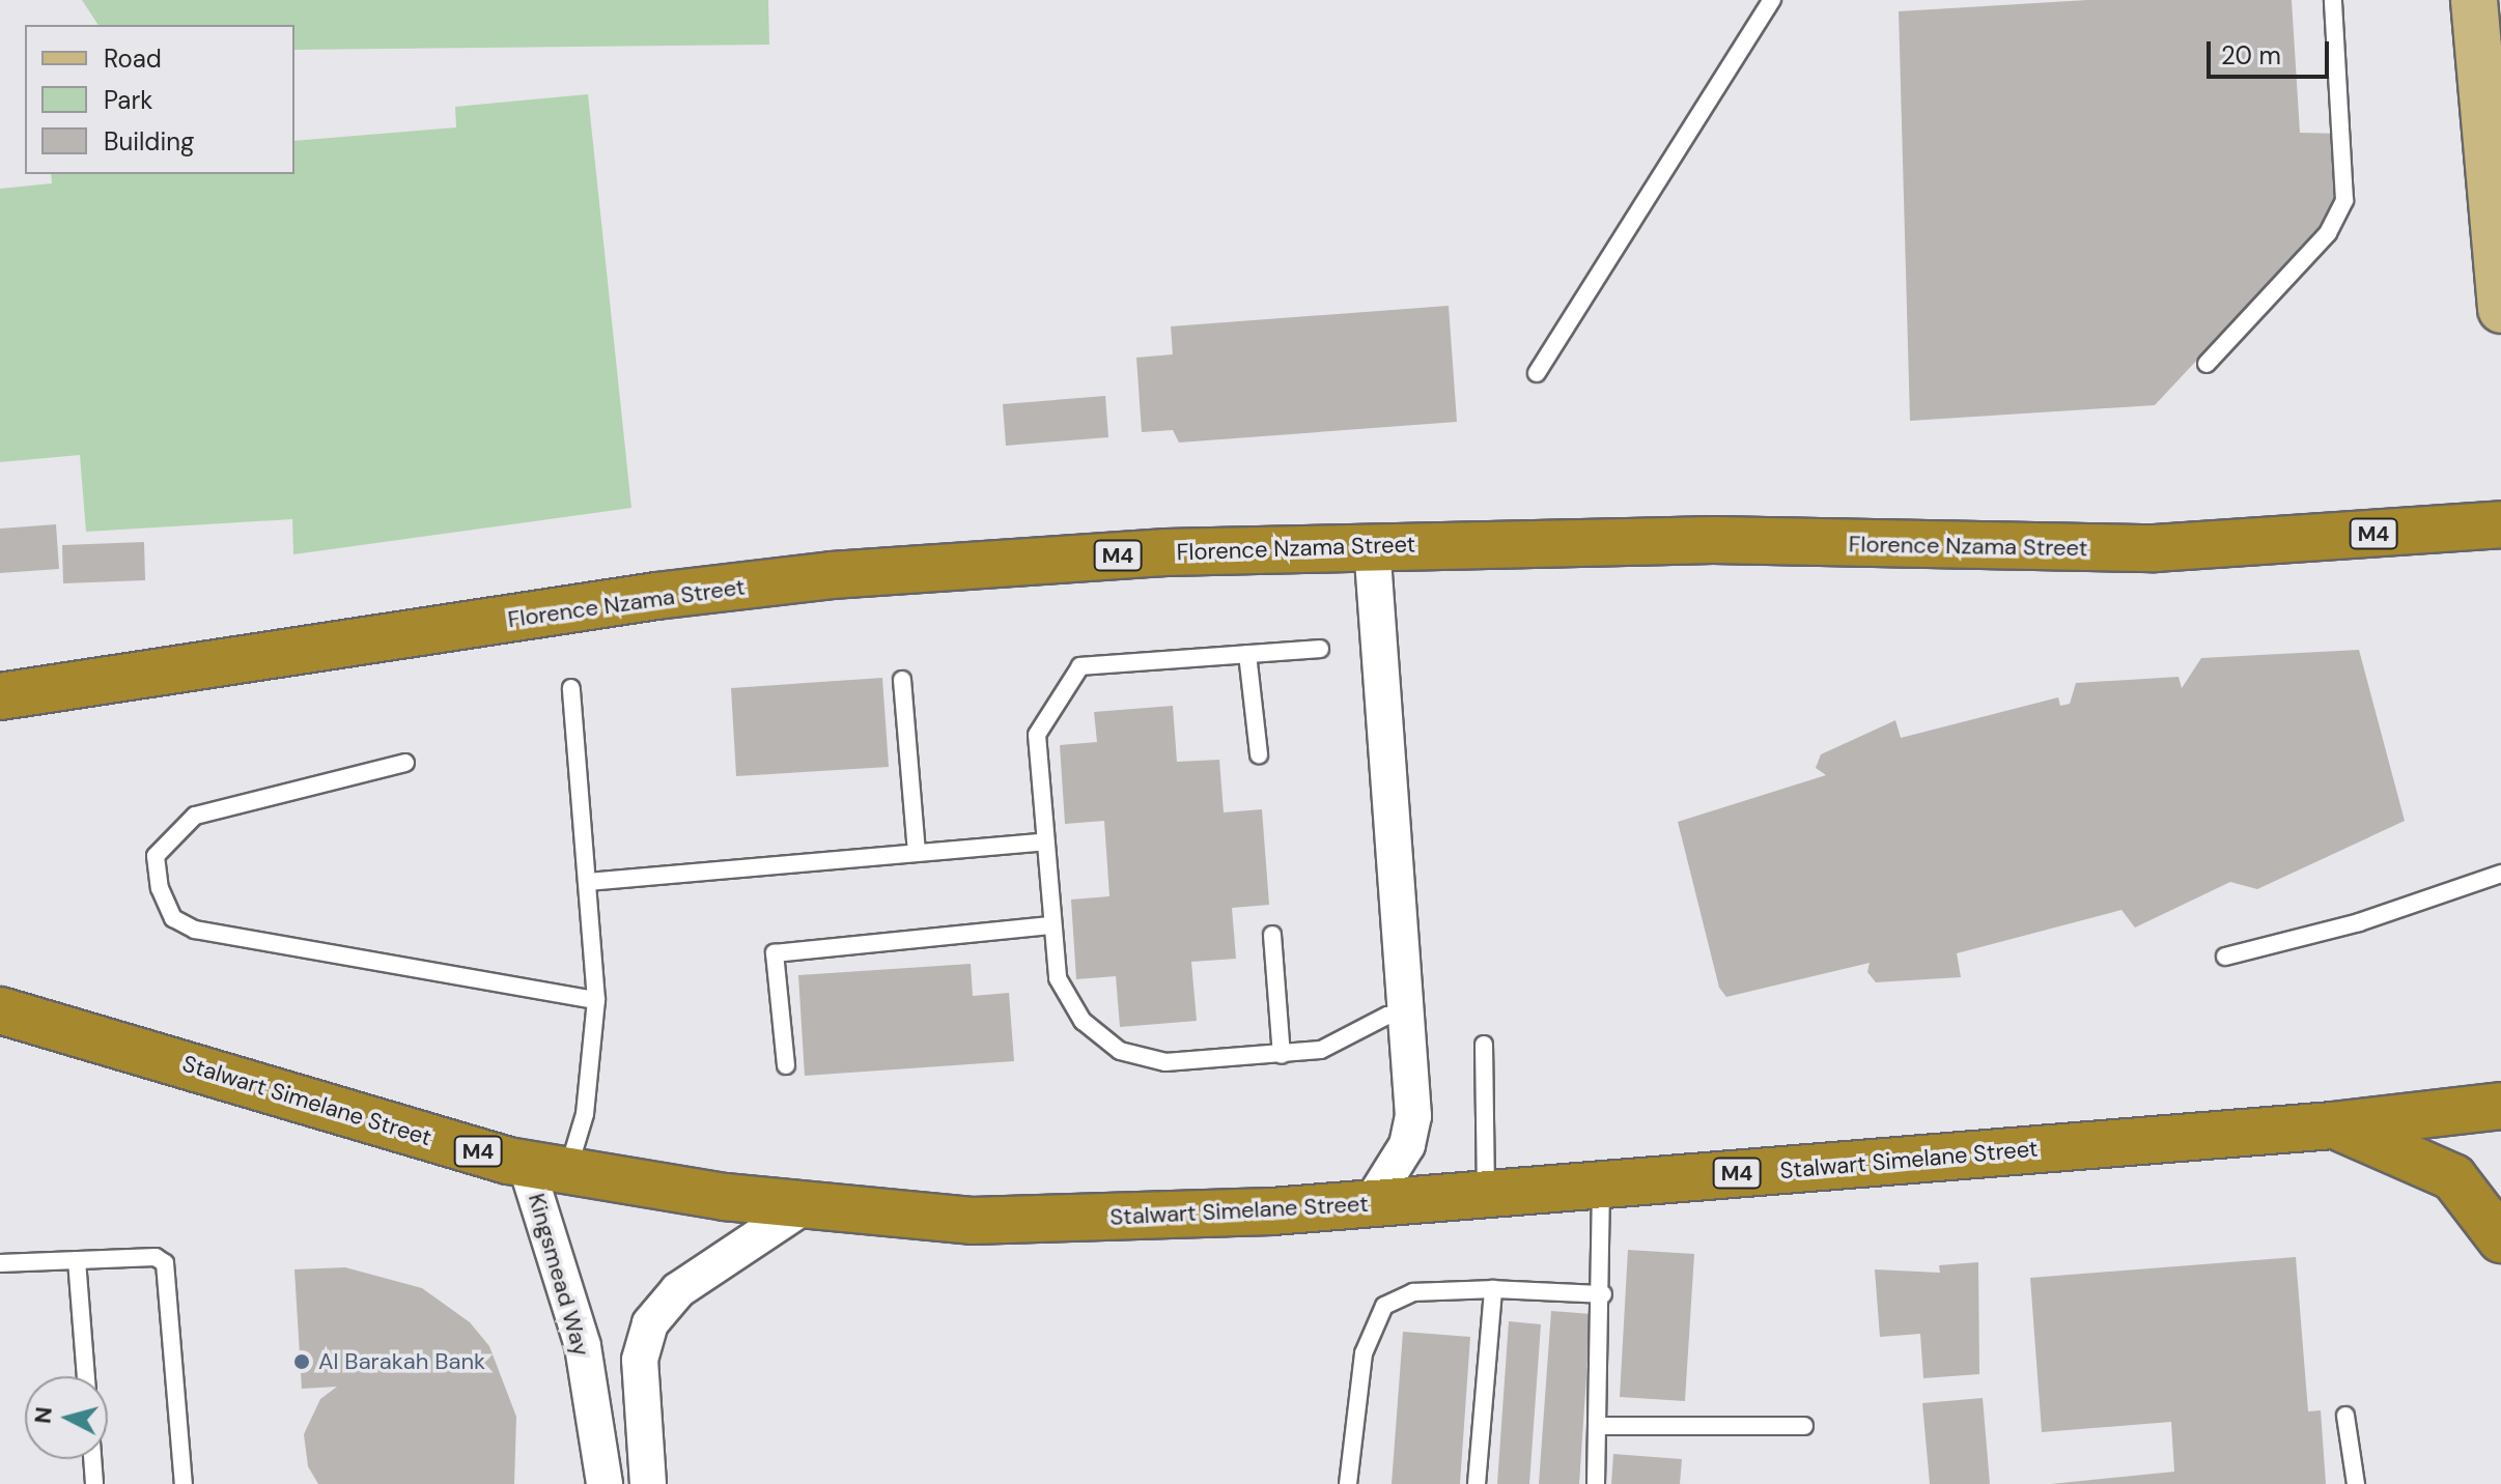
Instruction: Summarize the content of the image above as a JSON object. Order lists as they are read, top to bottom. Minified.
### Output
{"streets":{"highway":["M4","Florence Nzama Street","Stalwart Simelane Street"],"street":["Kingsmead Way"]},"crossings":[["Stalwart Simelane Street","Kingsmead Way"]],"places":["Al Barakah Bank"],"legend":["Road","Park","Building"],"scale_bar":"20 m","north":"left"}
